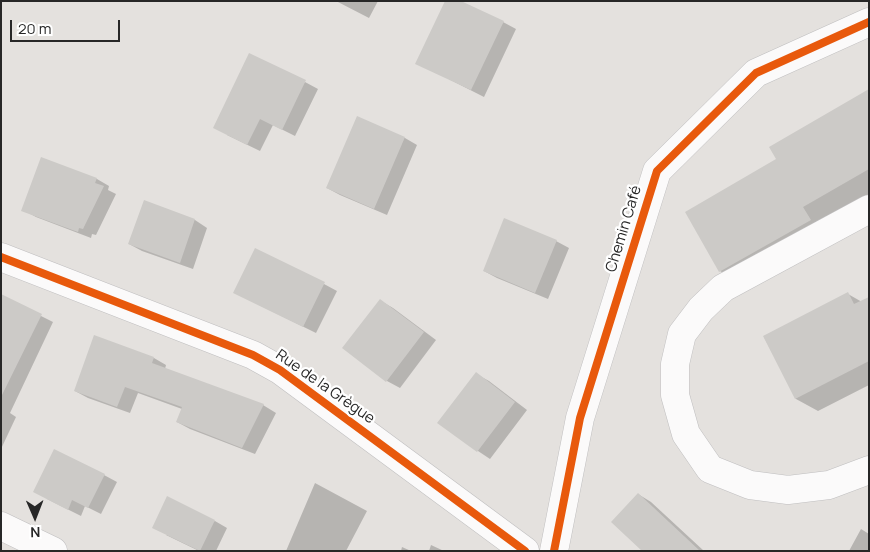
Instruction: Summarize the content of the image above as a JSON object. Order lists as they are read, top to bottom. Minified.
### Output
{"streets":{"street":["Chemin Café","Rue de la Grègue"]},"scale_bar":"20 m","north":"bottom"}
